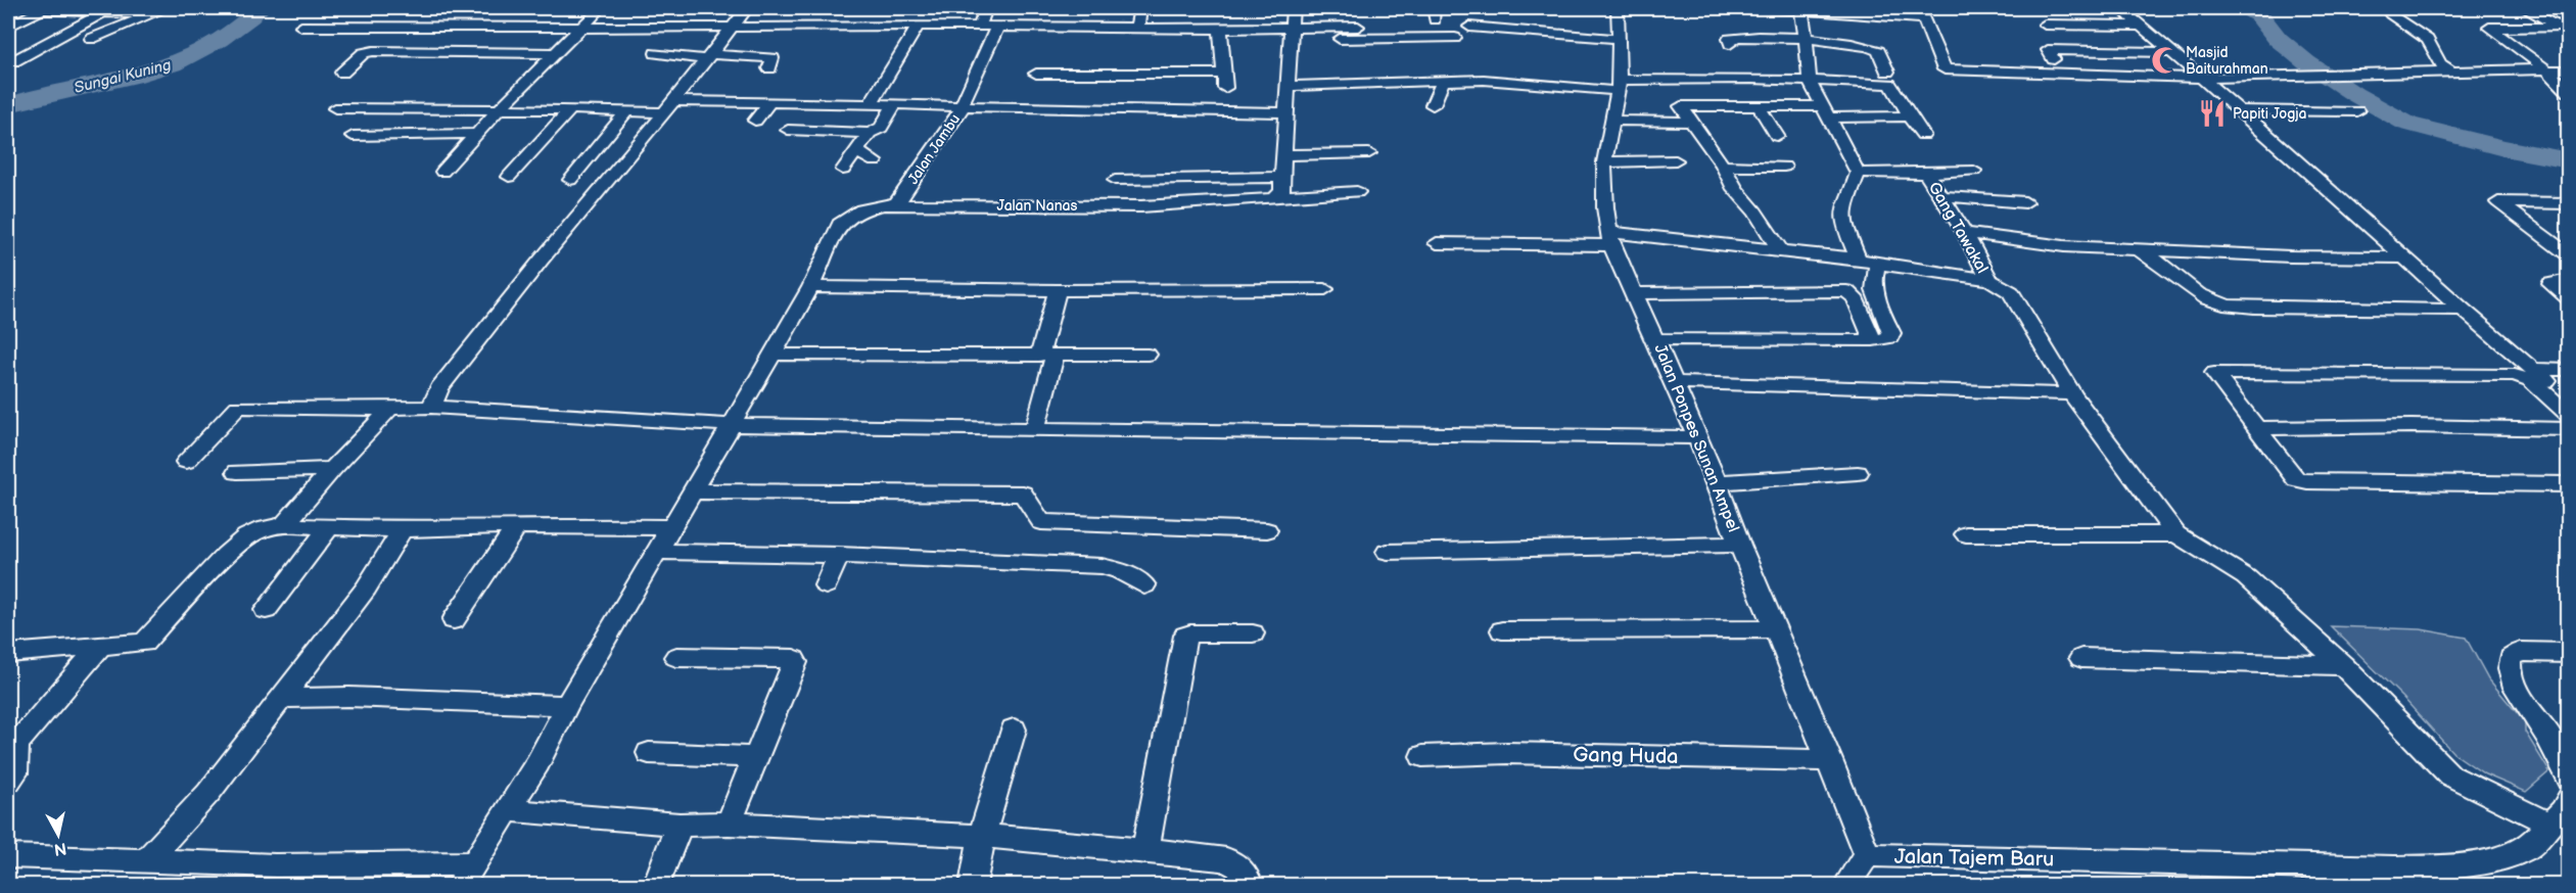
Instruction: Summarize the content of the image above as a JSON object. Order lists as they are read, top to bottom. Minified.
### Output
{"streets":{"street":["Jalan Jambu","Jalan Nanas","Gang Tawakal","Jalan Ponpes Sunan Ampel","Gang Huda","Jalan Tajem Baru"]},"crossings":[["Jalan Jambu","Jalan Nanas"],["Jalan Ponpes Sunan Ampel","Gang Huda"],["Jalan Ponpes Sunan Ampel","Jalan Tajem Baru"]],"water":["Sungai Kuning"],"places":{"mosque":["Masjid Baiturahman"],"restaurant":["Papiti Jogja"]},"north":"bottom"}
